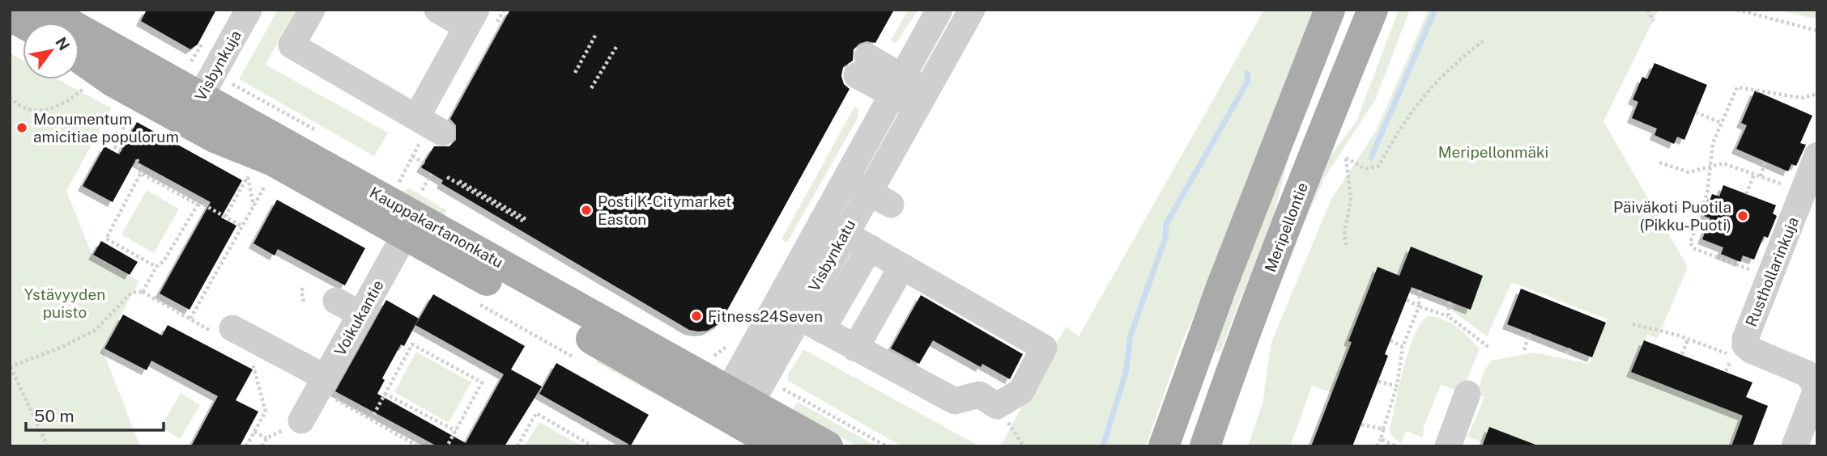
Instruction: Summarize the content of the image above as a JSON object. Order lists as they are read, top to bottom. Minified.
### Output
{"streets":{"main road":["Kauppakartanonkatu","Meripellontie"],"street":["Visbynkuja","Visbynkatu","Rusthollarinkuja","Voikukantie"]},"crossings":[["Visbynkuja","Kauppakartanonkatu"],["Kauppakartanonkatu","Visbynkatu"],["Kauppakartanonkatu","Voikukantie"]],"parks":["Meripellonmäki","Ystävyyden puisto"],"places":["Monumentum amicitiae populorum","Posti K-Citymarket Easton","Päiväkoti Puotila (Pikku-Puoti)","Fitness24Seven"],"scale_bar":"50 m","north":"top right"}
